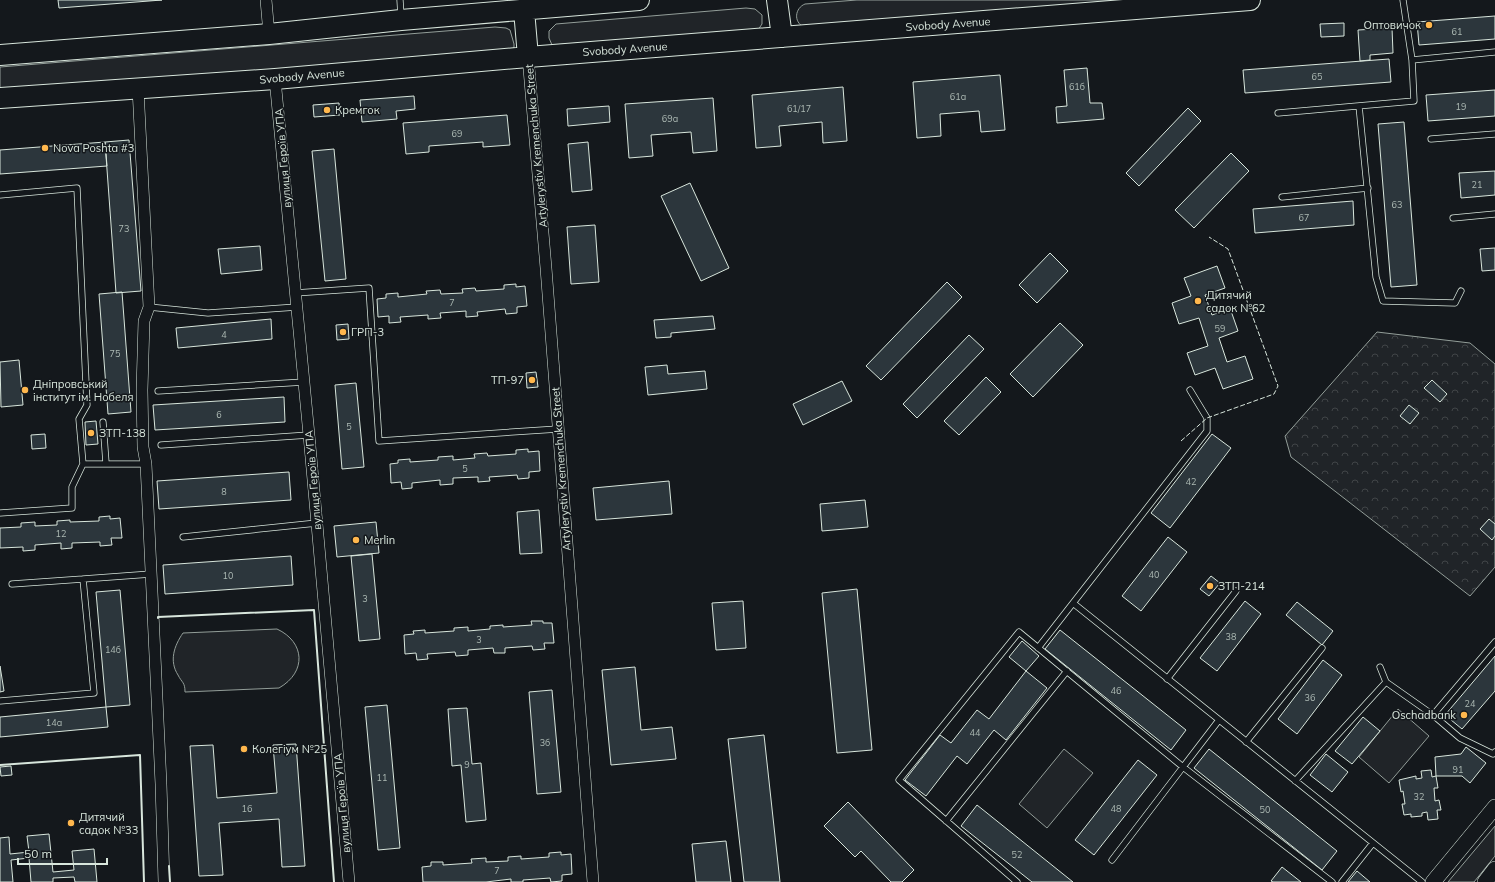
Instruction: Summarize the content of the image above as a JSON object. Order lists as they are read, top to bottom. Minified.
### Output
{"streets":{"highway":["Svobody Avenue"],"street":["Artylerystiv Kremenchuka Street","вулиця Героїв УПА"]},"crossings":[["Svobody Avenue","Artylerystiv Kremenchuka Street"],["Svobody Avenue","вулиця Героїв УПА"]],"places":["Оптовичок","Кремгок","Nova Poshta #3","Дитячий садок №62","ГРП-3","ТП-97","Дніпровський інститут ім. Нобеля","ЗТП-138","Merlin","ЗТП-214","Oschadbank","Колегіум №25","Дитячий садок №33"],"house_numbers":["61","65","61б","61а","19","61/17","69а","69","21","63","67","73","7","59","4","75","6","5","5","42","8","12","40","10","3","38","3","14б","46","36","24","14а","44","3б","9","91","11","32","16","48","50","52","7"],"scale_bar":"50 m"}
